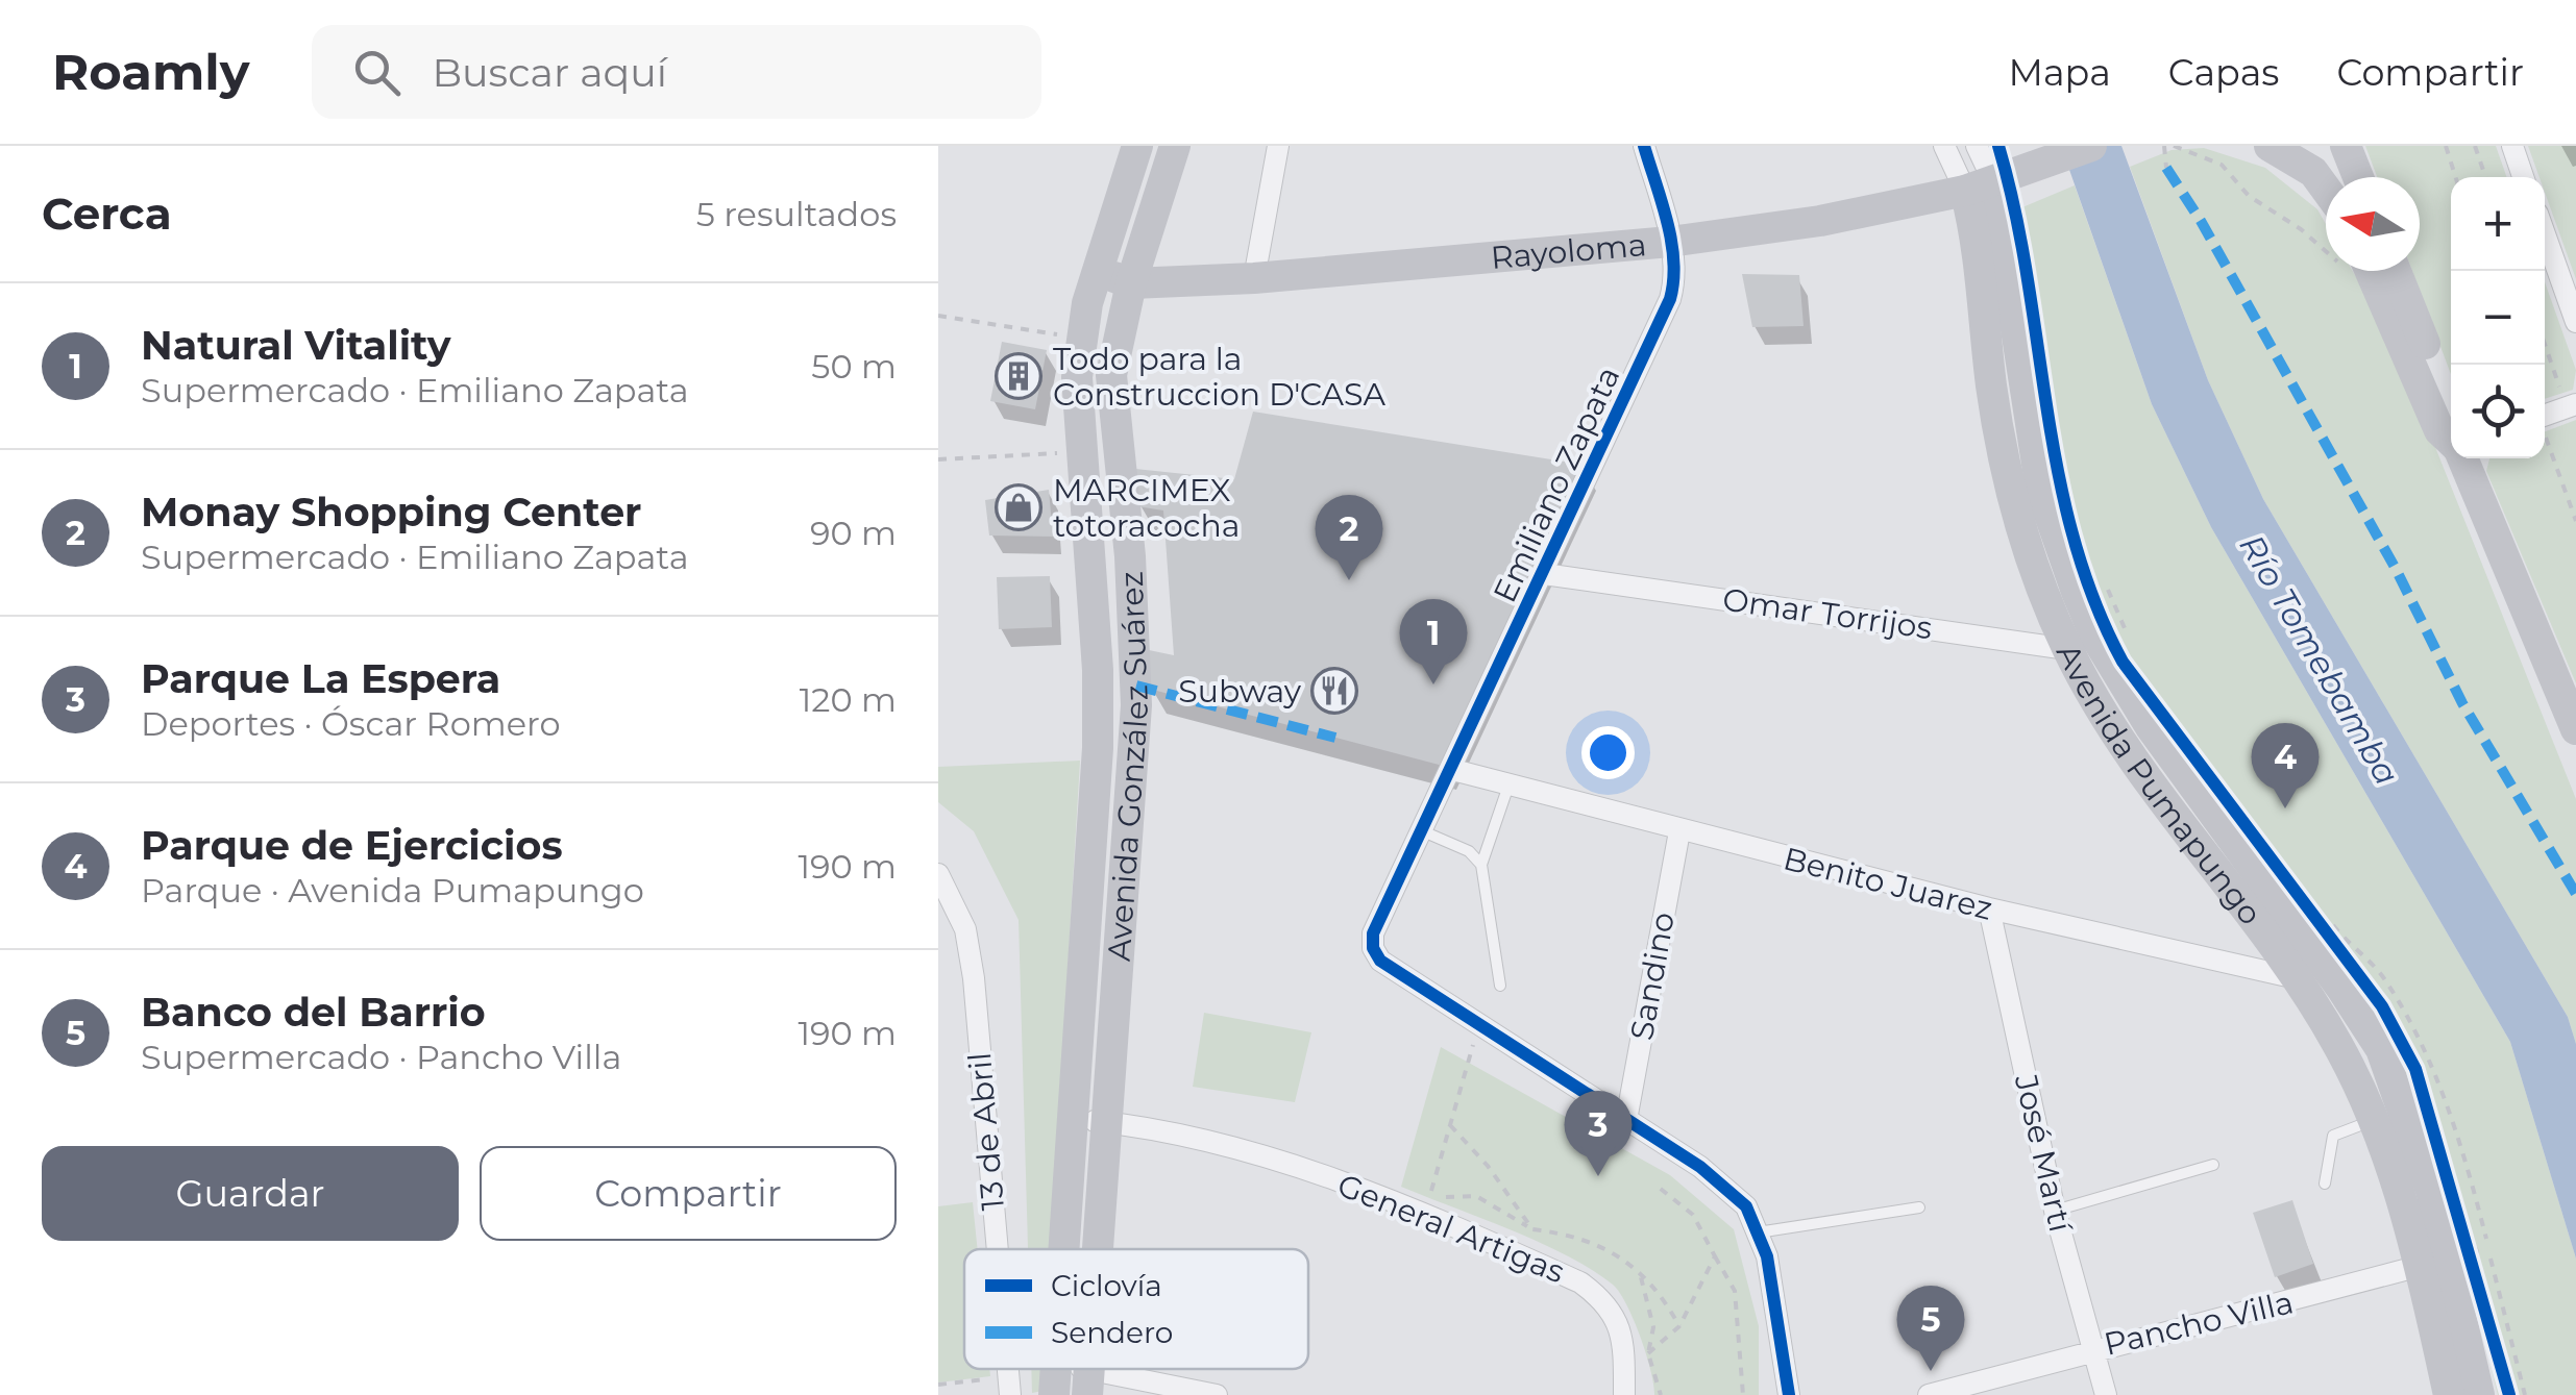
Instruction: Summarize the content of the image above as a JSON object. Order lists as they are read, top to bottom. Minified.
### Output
{"streets":{"main road":["Rayoloma","Avenida González Suárez","Avenida Pumapungo"],"street":["Emiliano Zapata","Omar Torrijos","Benito Juarez","Sandino","13 de Abril","José Martí","General Artigas","Pancho Villa"]},"crossings":[["Rayoloma","Emiliano Zapata"],["Rayoloma","Avenida González Suárez"],["Rayoloma","Avenida Pumapungo"],["Emiliano Zapata","Omar Torrijos"],["Emiliano Zapata","Benito Juarez"],["Omar Torrijos","Avenida Pumapungo"],["Avenida González Suárez","General Artigas"],["Avenida Pumapungo","Benito Juarez"],["Avenida Pumapungo","Pancho Villa"],["Benito Juarez","Sandino"],["Benito Juarez","José Martí"],["José Martí","Pancho Villa"]],"water":["Río Tomebamba"],"places":{"building":["Todo para la Construccion D'CASA"],"shop":["MARCIMEX totoracocha"],"restaurant":["Subway"]},"legend":["Ciclovía","Sendero"],"north":"left","page":{"header":"Roamly","search":"Buscar aquí","nav":["Mapa","Capas","Compartir"],"heading":["Cerca","5 resultados"],"map_buttons":["+","−"],"list":[{"mark":"1","name":"Natural Vitality","note":"Supermercado · Emiliano Zapata","value":"50 m"},{"mark":"2","name":"Monay Shopping Center","note":"Supermercado · Emiliano Zapata","value":"90 m"},{"mark":"3","name":"Parque La Espera","note":"Deportes · Óscar Romero","value":"120 m"},{"mark":"4","name":"Parque de Ejercicios","note":"Parque · Avenida Pumapungo","value":"190 m"},{"mark":"5","name":"Banco del Barrio","note":"Supermercado · Pancho Villa","value":"190 m"}],"pins":["2","1","4","3","5"],"buttons":["Guardar","Compartir"]}}
